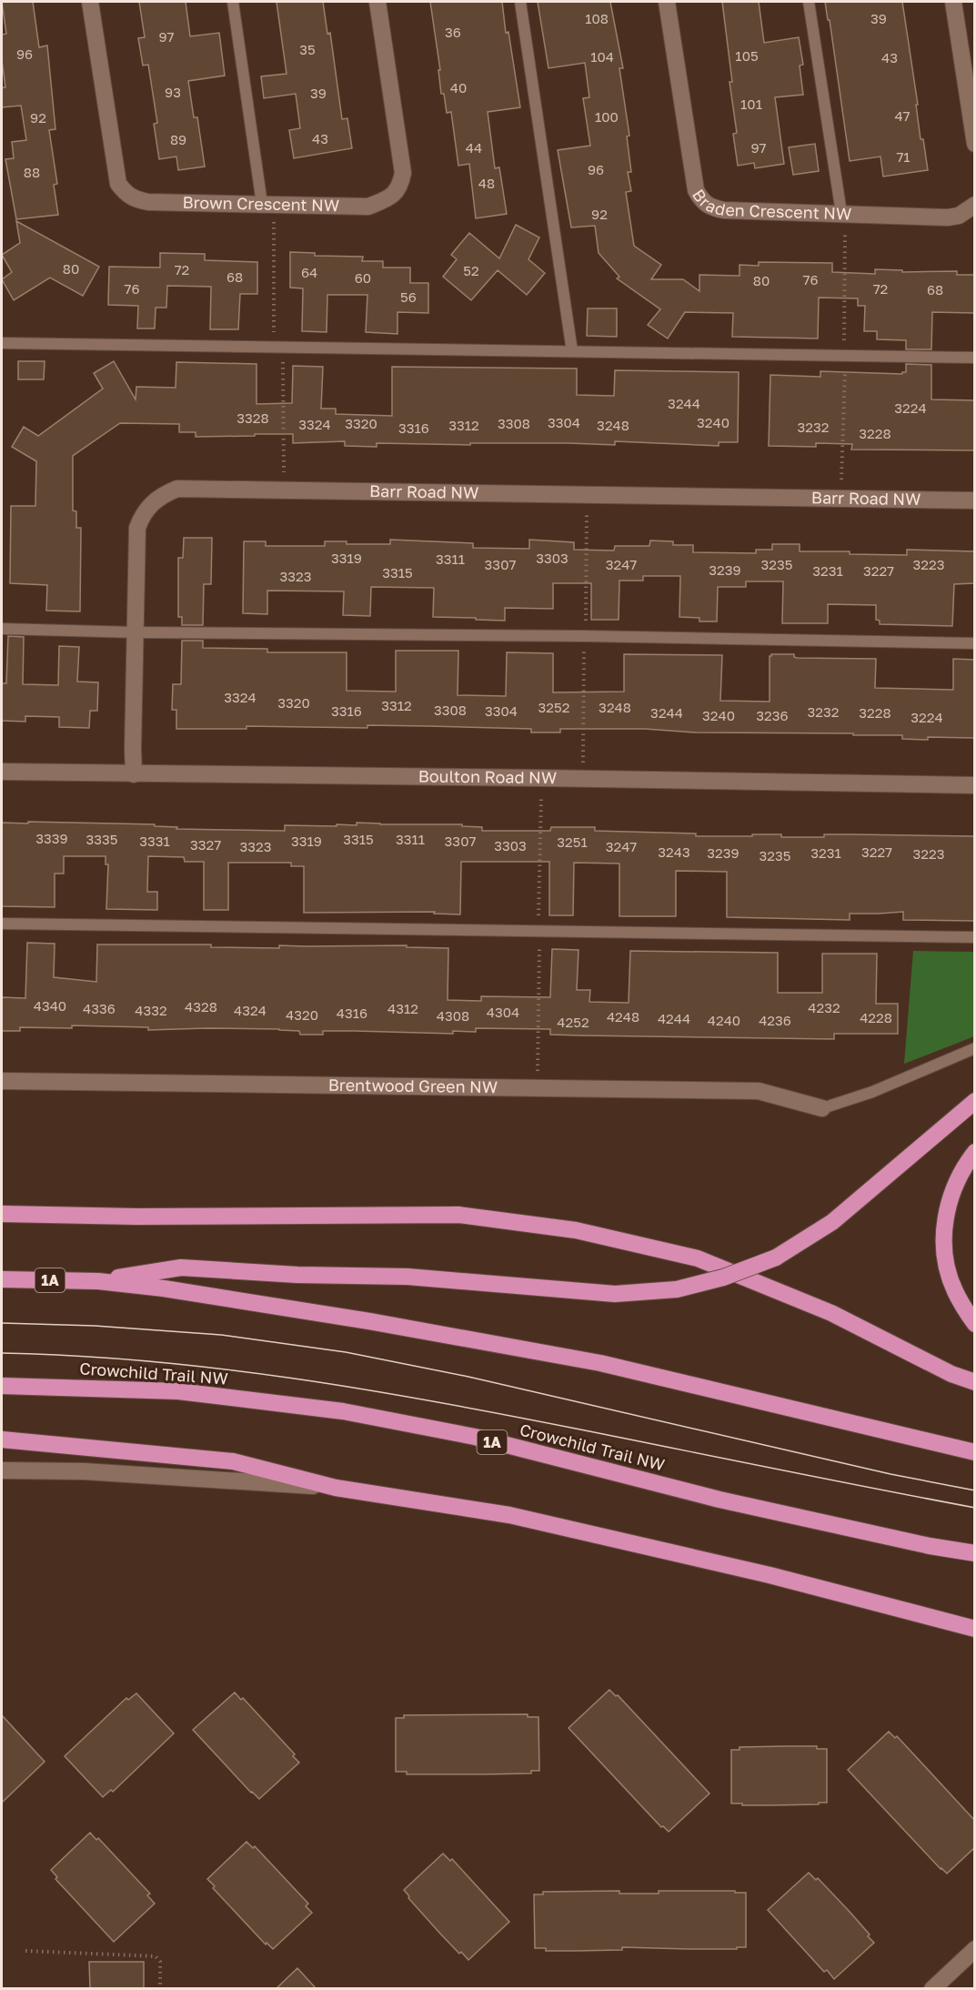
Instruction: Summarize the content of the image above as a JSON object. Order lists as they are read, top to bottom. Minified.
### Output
{"streets":{"highway":["1A","Crowchild Trail NW"],"street":["Braden Crescent NW","Brown Crescent NW","Barr Road NW","Boulton Road NW","Brentwood Green NW"]},"crossings":[["Barr Road NW","Boulton Road NW"]],"house_numbers":["108","39","36","97","35","96","105","104","43","40","93","39","101","47","100","92","43","89","44","97","71","96","88","48","92","80","72","52","64","68","60","76","80","76","72","68","56","3244","3224","3328","3304","3240","3320","3308","3324","3312","3248","3232","3316","3228","3319","3303","3311","3307","3247","3235","3223","3239","3231","3227","3315","3323","3324","3320","3312","3252","3248","3308","3316","3304","3232","3244","3228","3240","3236","3224","3339","3335","3315","3311","3331","3319","3307","3251","3327","3303","3323","3247","3243","3227","3239","3231","3223","3235","4340","4328","4232","4336","4312","4332","4324","4304","4316","4320","4308","4248","4228","4244","4240","4236","4252"]}
